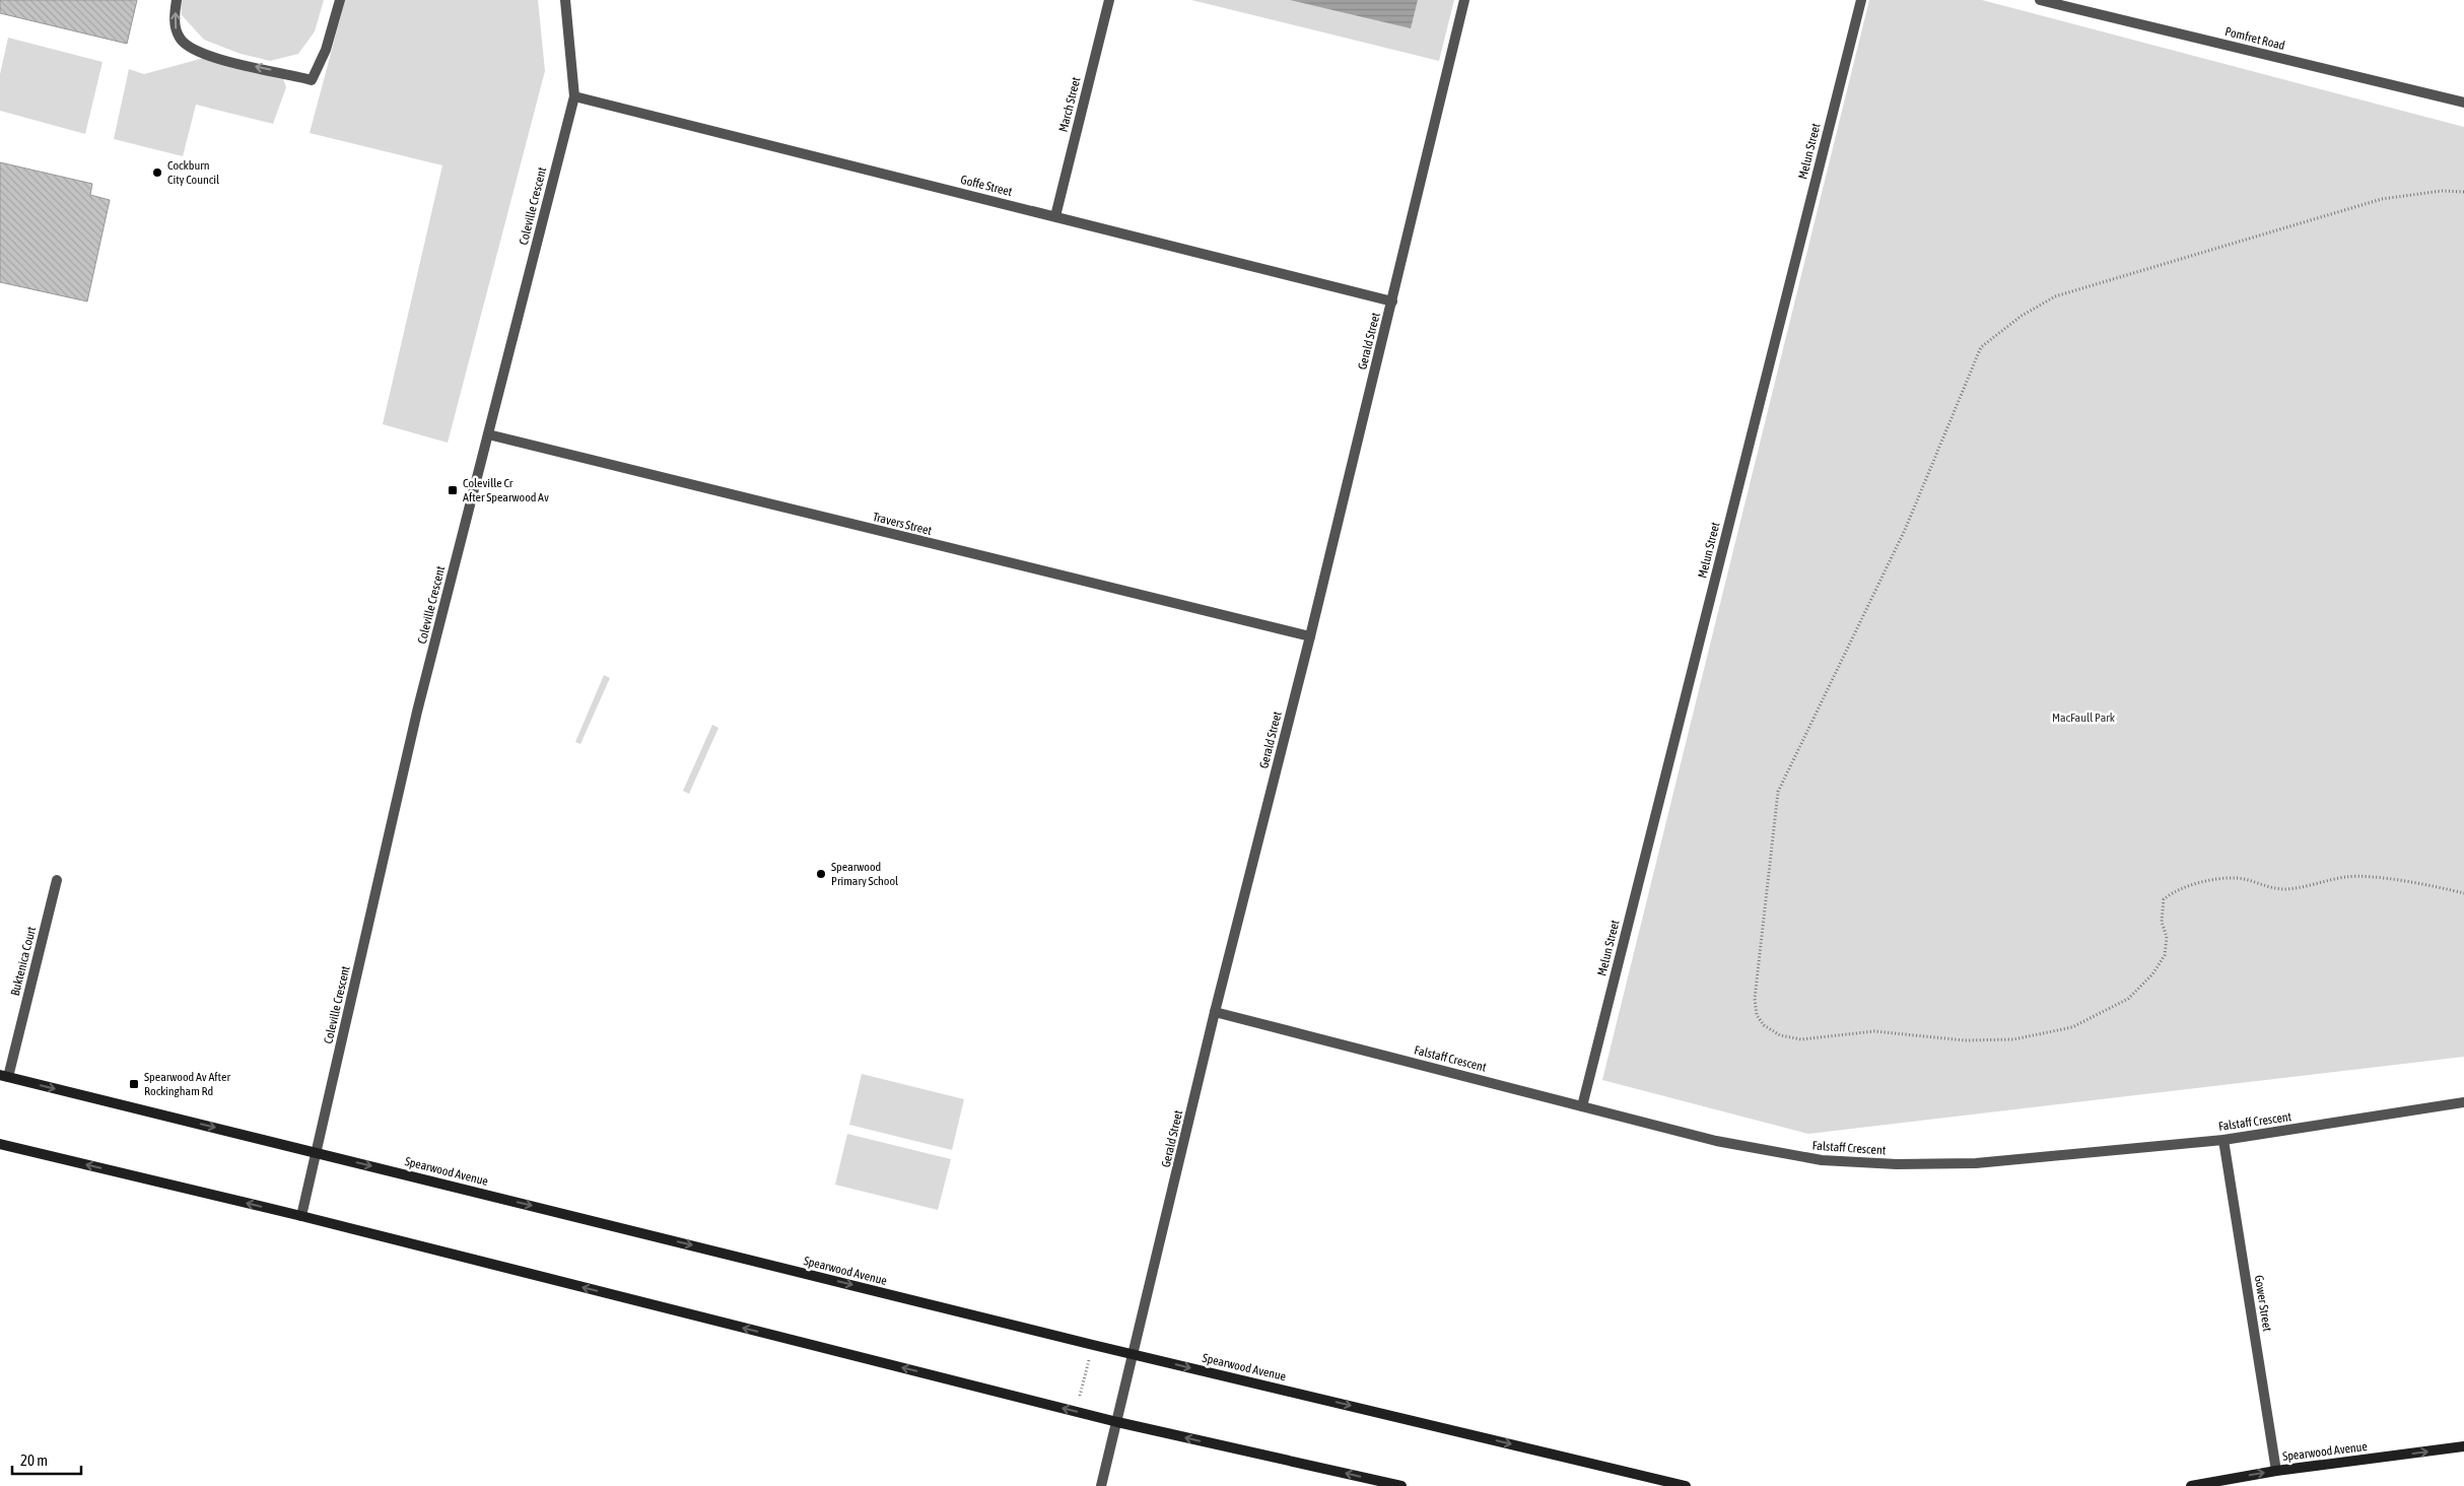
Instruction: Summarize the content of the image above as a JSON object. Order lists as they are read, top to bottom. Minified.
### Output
{"streets":{"main road":["Spearwood Avenue"],"street":["Pomfret Road","March Street","Melun Street","Goffe Street","Coleville Crescent","Gerald Street","Travers Street","Buktenica Court","Falstaff Crescent","Gower Street"]},"crossings":[["March Street","Goffe Street"],["Melun Street","Falstaff Crescent"],["Goffe Street","Coleville Crescent"],["Goffe Street","Gerald Street"],["Coleville Crescent","Travers Street"],["Coleville Crescent","Spearwood Avenue"],["Gerald Street","Travers Street"],["Gerald Street","Falstaff Crescent"],["Gerald Street","Spearwood Avenue"],["Buktenica Court","Spearwood Avenue"],["Falstaff Crescent","Gower Street"],["Spearwood Avenue","Gower Street"]],"parks":["MacFaull Park"],"places":{"other":["Cockburn City Council","Spearwood Primary School"],"transit":["Coleville Cr After Spearwood Av","Spearwood Av After Rockingham Rd"]},"scale_bar":"20 m"}
